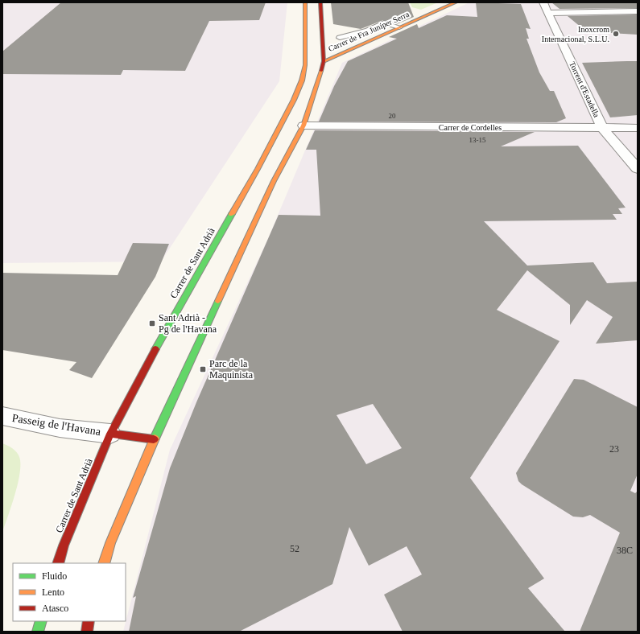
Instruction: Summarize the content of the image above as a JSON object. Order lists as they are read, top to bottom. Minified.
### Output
{"streets":{"street":["Carrer de Fra Juníper Serra","Torrent d'Estadella","Carrer de Cordelles","Carrer de Sant Adrià","Passeig de l'Havana"]},"crossings":[["Torrent d'Estadella","Carrer de Cordelles"],["Carrer de Sant Adrià","Passeig de l'Havana"]],"places":{"other":["Inoxcrom Internacional, S.L.U."],"transit":["Sant Adrià - Pg de l'Havana","Parc de la Maquinista"]},"house_numbers":["20","13-15","23","52","38C"],"legend":["Fluido","Lento","Atasco"]}
